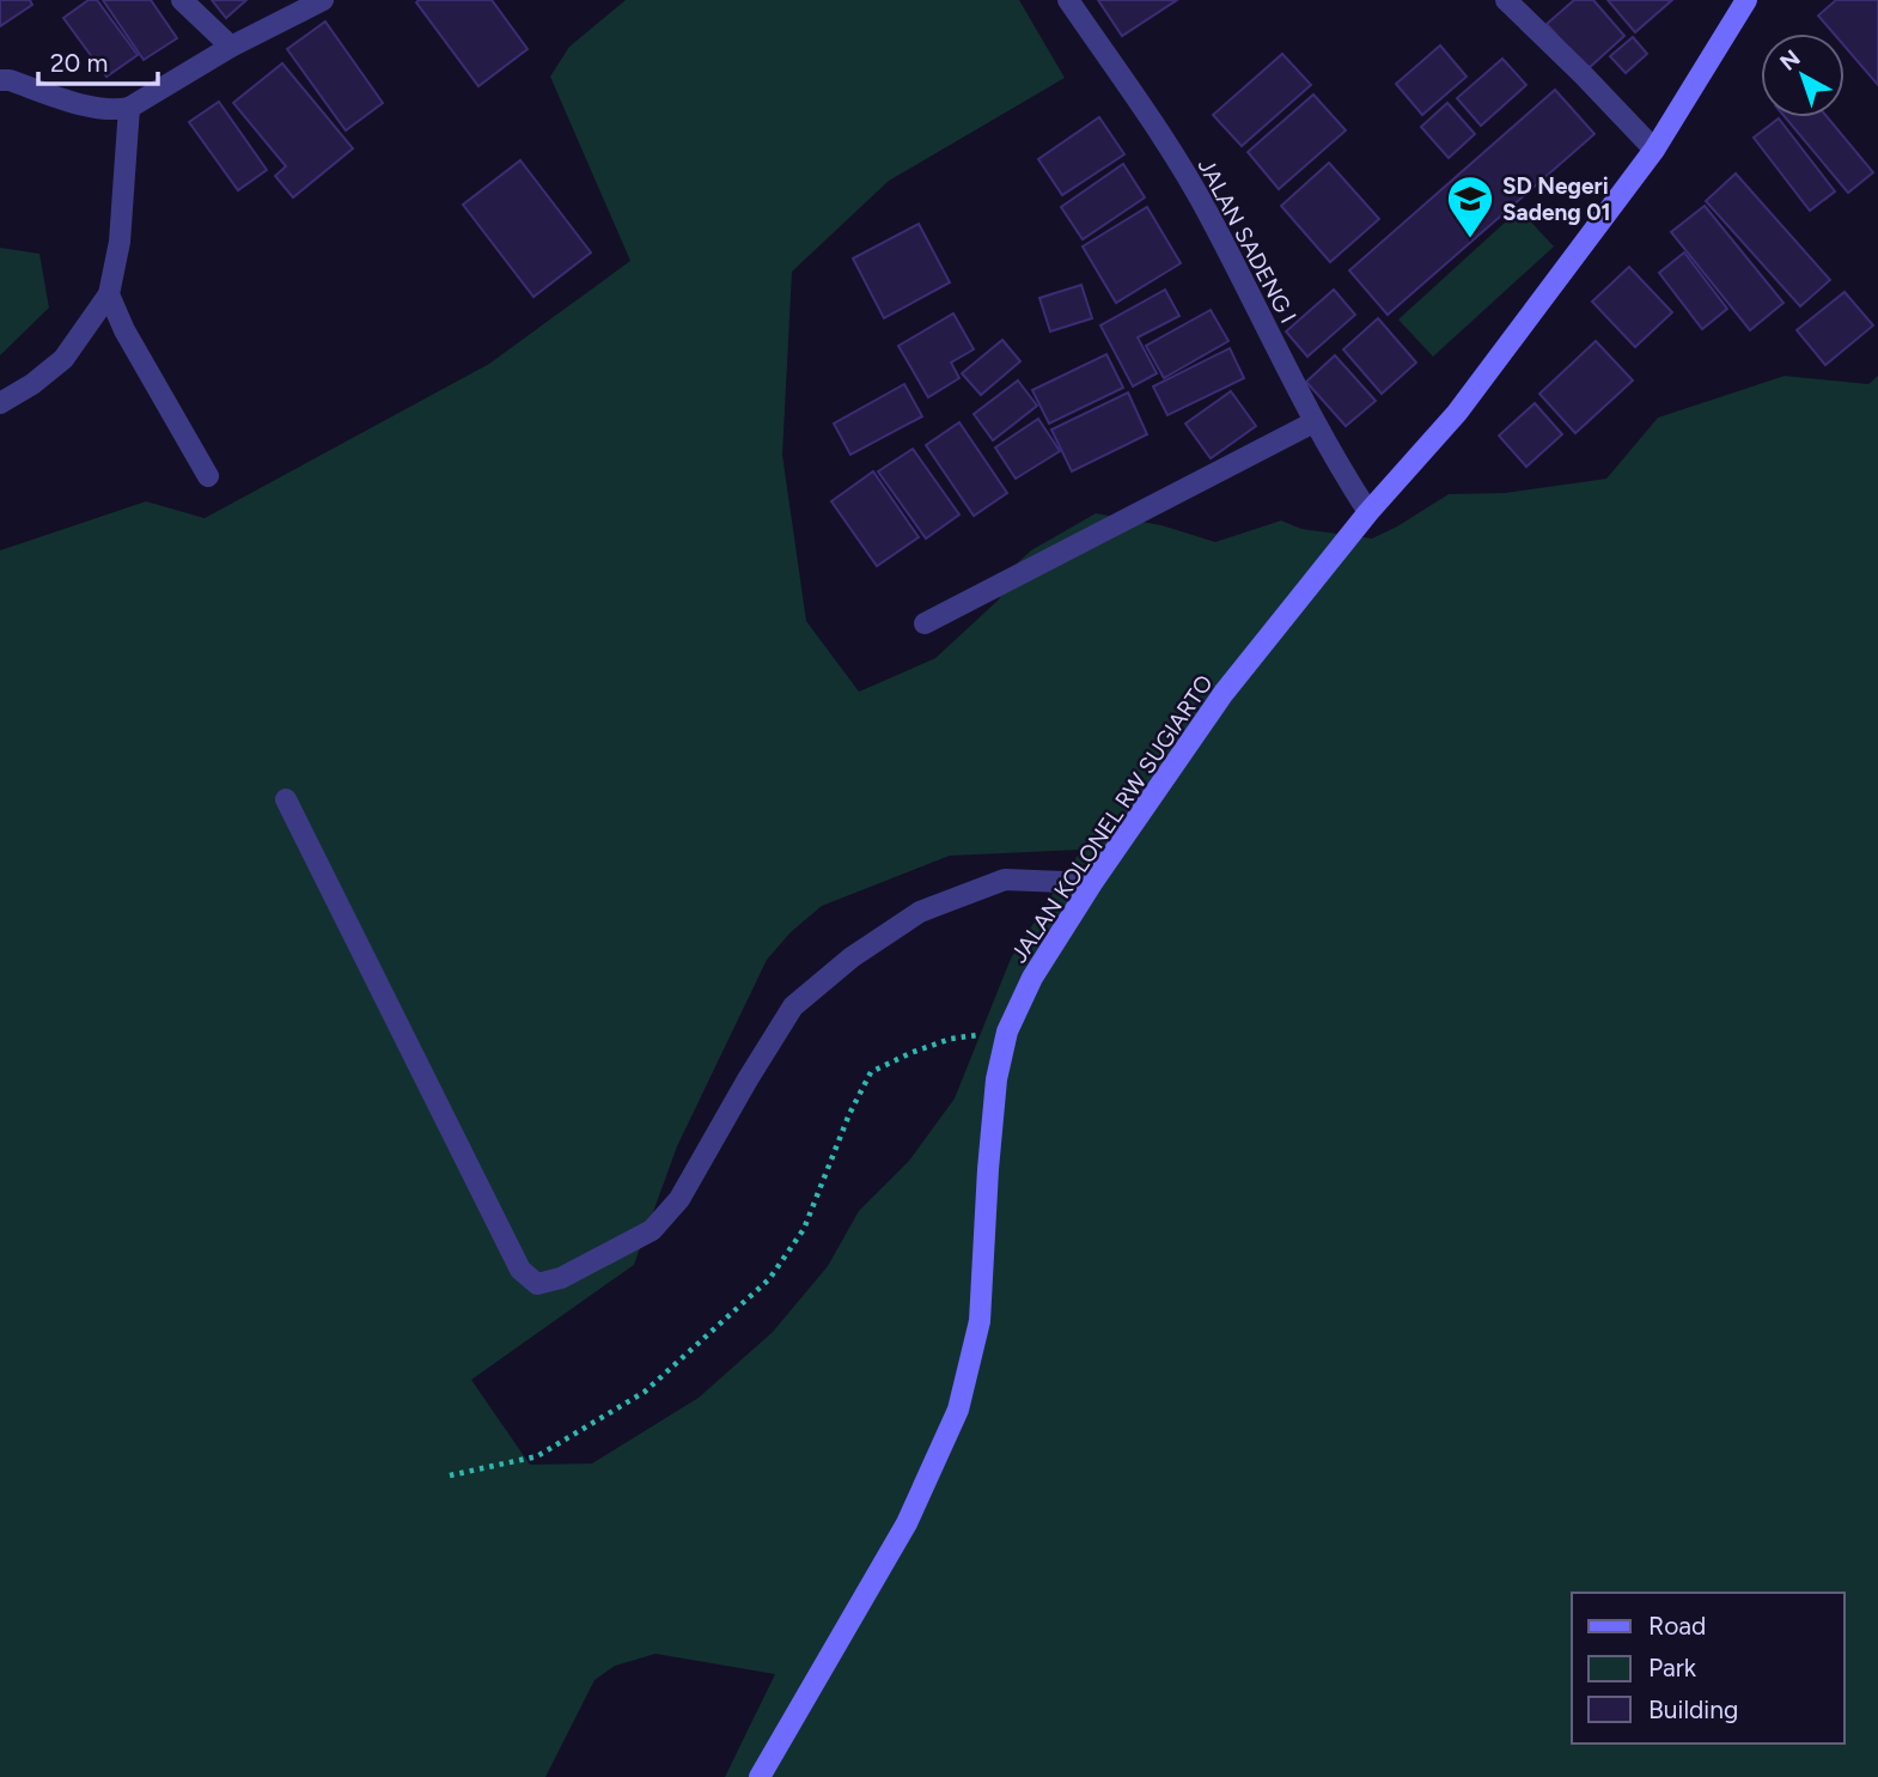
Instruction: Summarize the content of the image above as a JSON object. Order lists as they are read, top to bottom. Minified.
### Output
{"streets":{"main road":["JALAN KOLONEL RW SUGIARTO"],"street":["JALAN SADENG I"]},"crossings":[["JALAN SADENG I","JALAN KOLONEL RW SUGIARTO"]],"places":{"school or university":["SD Negeri Sadeng 01"]},"legend":["Road","Park","Building"],"scale_bar":"20 m","north":"top left"}
